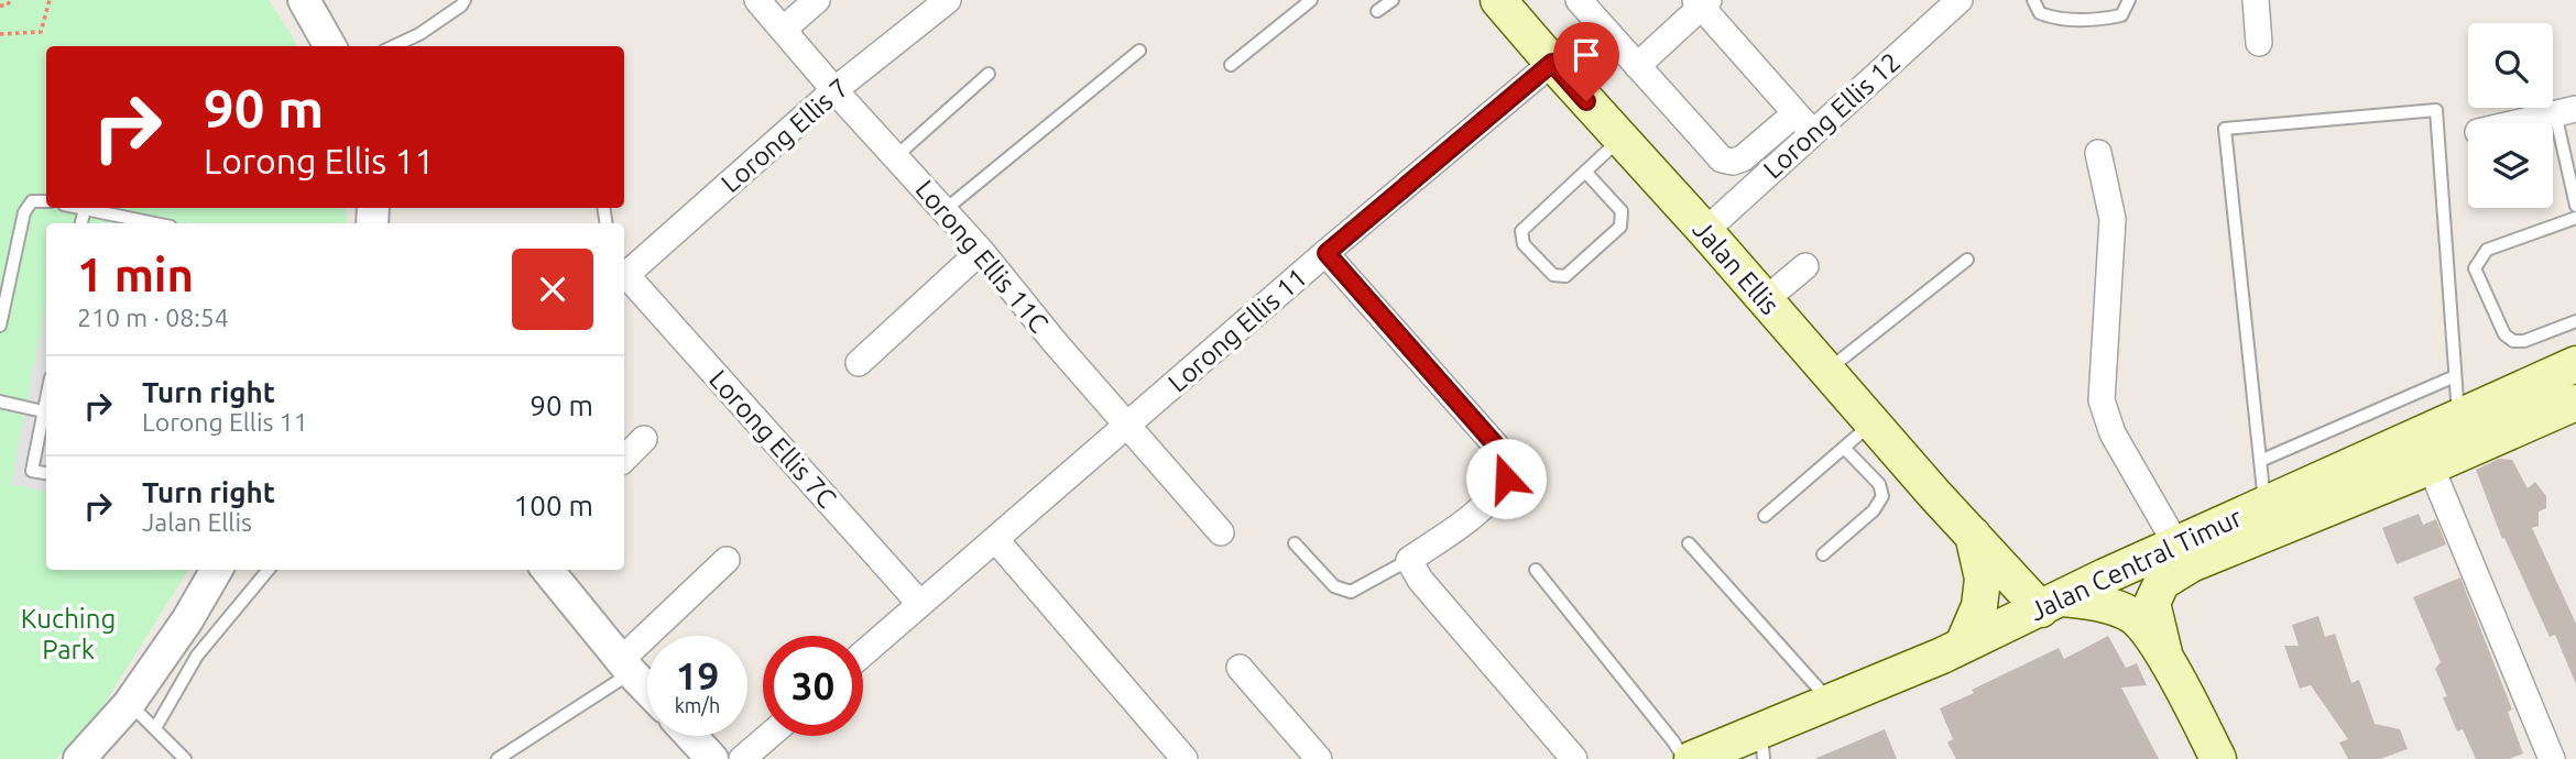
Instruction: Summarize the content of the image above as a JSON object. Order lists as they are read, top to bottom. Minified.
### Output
{"streets":{"main road":["Jalan Ellis","Jalan Central Timur"],"street":["Lorong Ellis 12","Lorong Ellis 7","Lorong Ellis 11C","Lorong Ellis 11","Lorong Ellis 7C"]},"crossings":[["Lorong Ellis 12","Jalan Ellis"],["Lorong Ellis 7","Lorong Ellis 11C"],["Lorong Ellis 11C","Lorong Ellis 11"],["Jalan Ellis","Lorong Ellis 11"],["Jalan Ellis","Jalan Central Timur"],["Lorong Ellis 11","Lorong Ellis 7C"]],"parks":["Kuching Park"],"page":{"turn":["90 m","Lorong Ellis 11"],"heading":["1 min","210 m · 08:54"],"list":[{"name":"Turn right","note":"Lorong Ellis 11","value":"90 m"},{"name":"Turn right","note":"Jalan Ellis","value":"100 m"}],"speed":"19 km/h","limit":"30"}}
